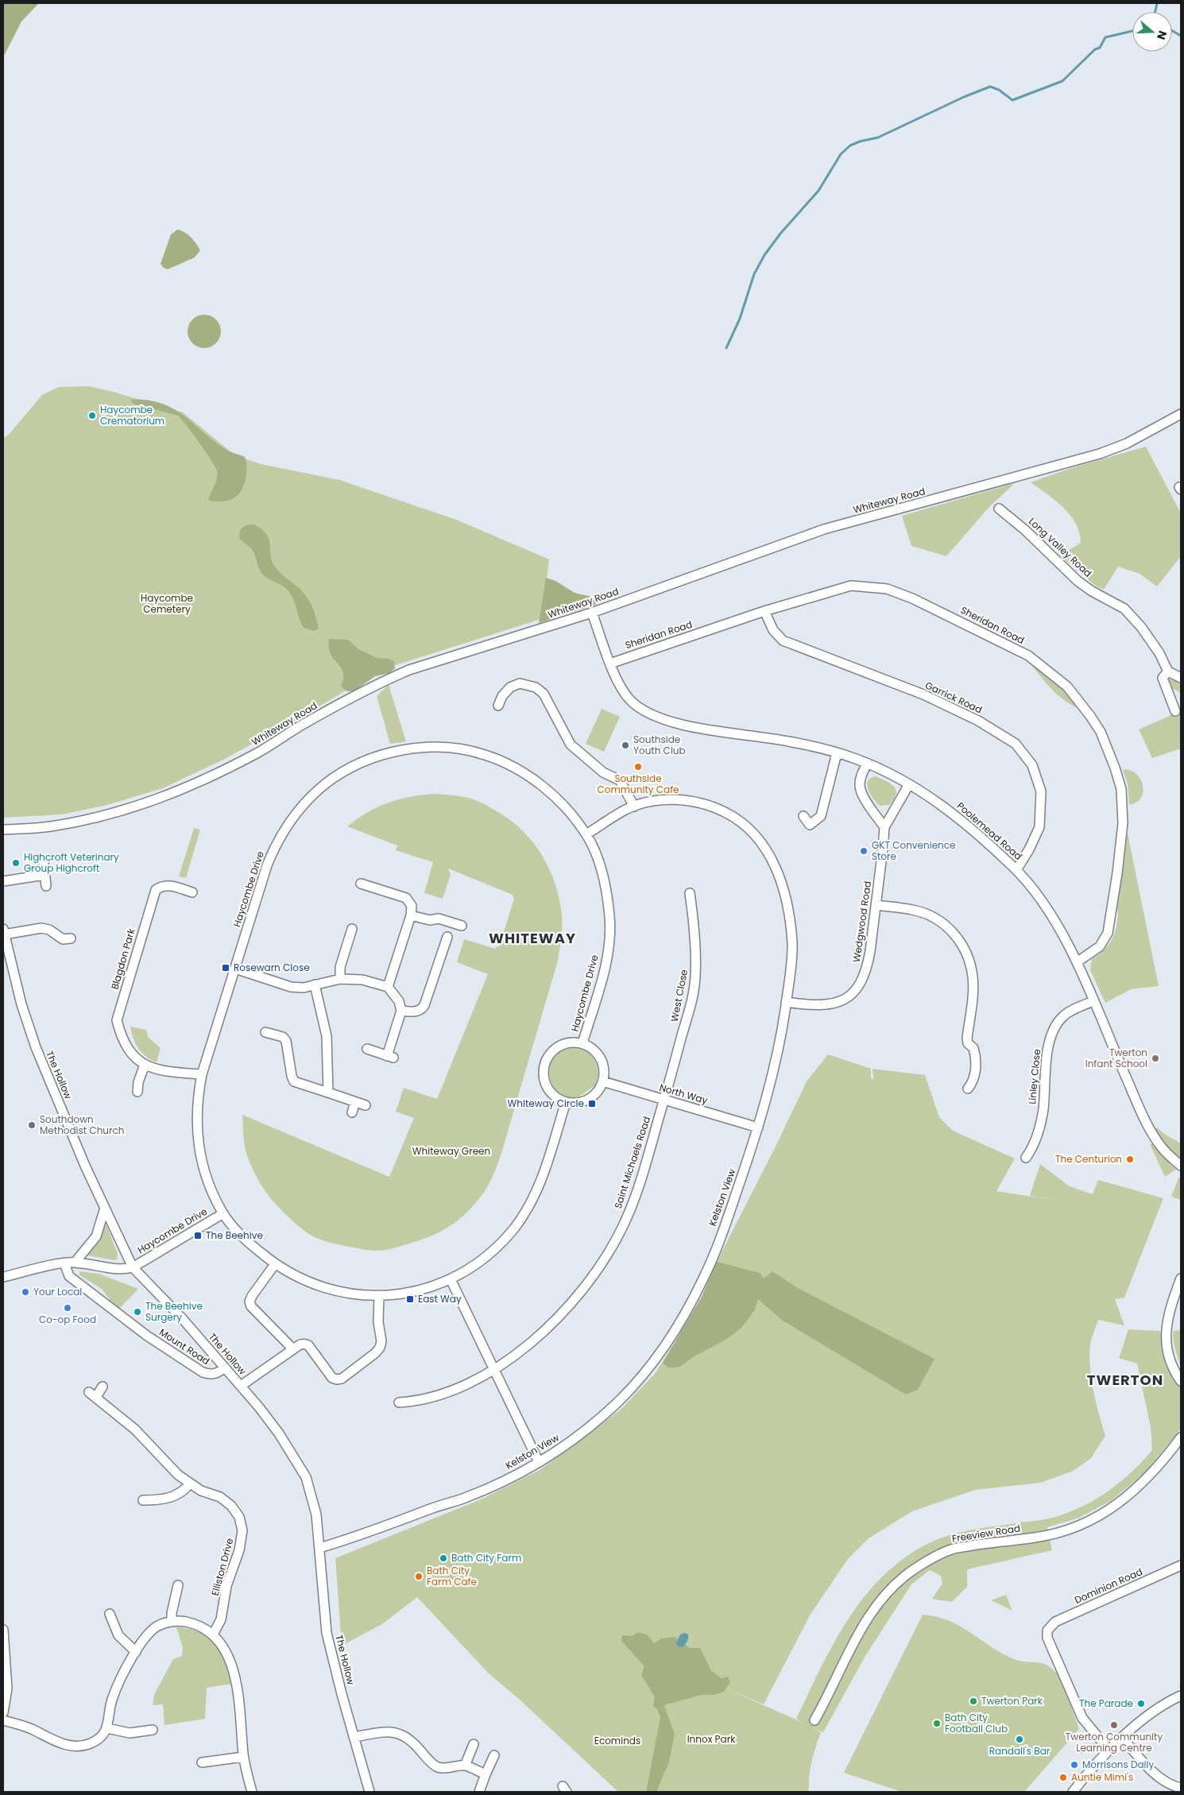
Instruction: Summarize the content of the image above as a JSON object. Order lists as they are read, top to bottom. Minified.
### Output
{"streets":{"street":["Whiteway Road","Long Valley Road","Sheridan Road","Garrick Road","Poolemead Road","Haycombe Drive","Wedgwood Road","Blagdon Park","West Close","The Hollow","Linley Close","North Way","Saint Michaels Road","Kelston View","Mount Road","Freeview Road","Elliston Drive","Dominion Road"]},"crossings":[["Whiteway Road","Poolemead Road"],["Sheridan Road","Garrick Road"],["Sheridan Road","Poolemead Road"],["Garrick Road","Poolemead Road"],["Poolemead Road","Wedgwood Road"],["Poolemead Road","Linley Close"],["Haycombe Drive","Blagdon Park"],["Haycombe Drive","The Hollow"],["Haycombe Drive","North Way"],["Haycombe Drive","Kelston View"],["Wedgwood Road","Kelston View"],["West Close","North Way"],["West Close","Saint Michaels Road"],["The Hollow","Kelston View"],["The Hollow","Mount Road"],["North Way","Saint Michaels Road"],["North Way","Kelston View"]],"districts":["WHITEWAY","TWERTON"],"parks":["Haycombe Cemetery","Whiteway Green","Innox Park","Ecominds"],"places":{"other":["Haycombe Crematorium","Southside Youth Club","Southside Community Cafe","GKT Convenience Store","Highcroft Veterinary Group Highcroft","Twerton Infant School","Southdown Methodist Church","The Centurion","Your Local","Co-op Food","The Beehive Surgery","Bath City Farm","Bath City Farm Cafe","Twerton Park","The Parade","Bath City Football Club","Twerton Community Learning Centre","Randall's Bar","Morrisons Daily","Auntie Mimi's"],"transit":["Rosewarn Close","Whiteway Circle","The Beehive","East Way"]},"north":"right"}
